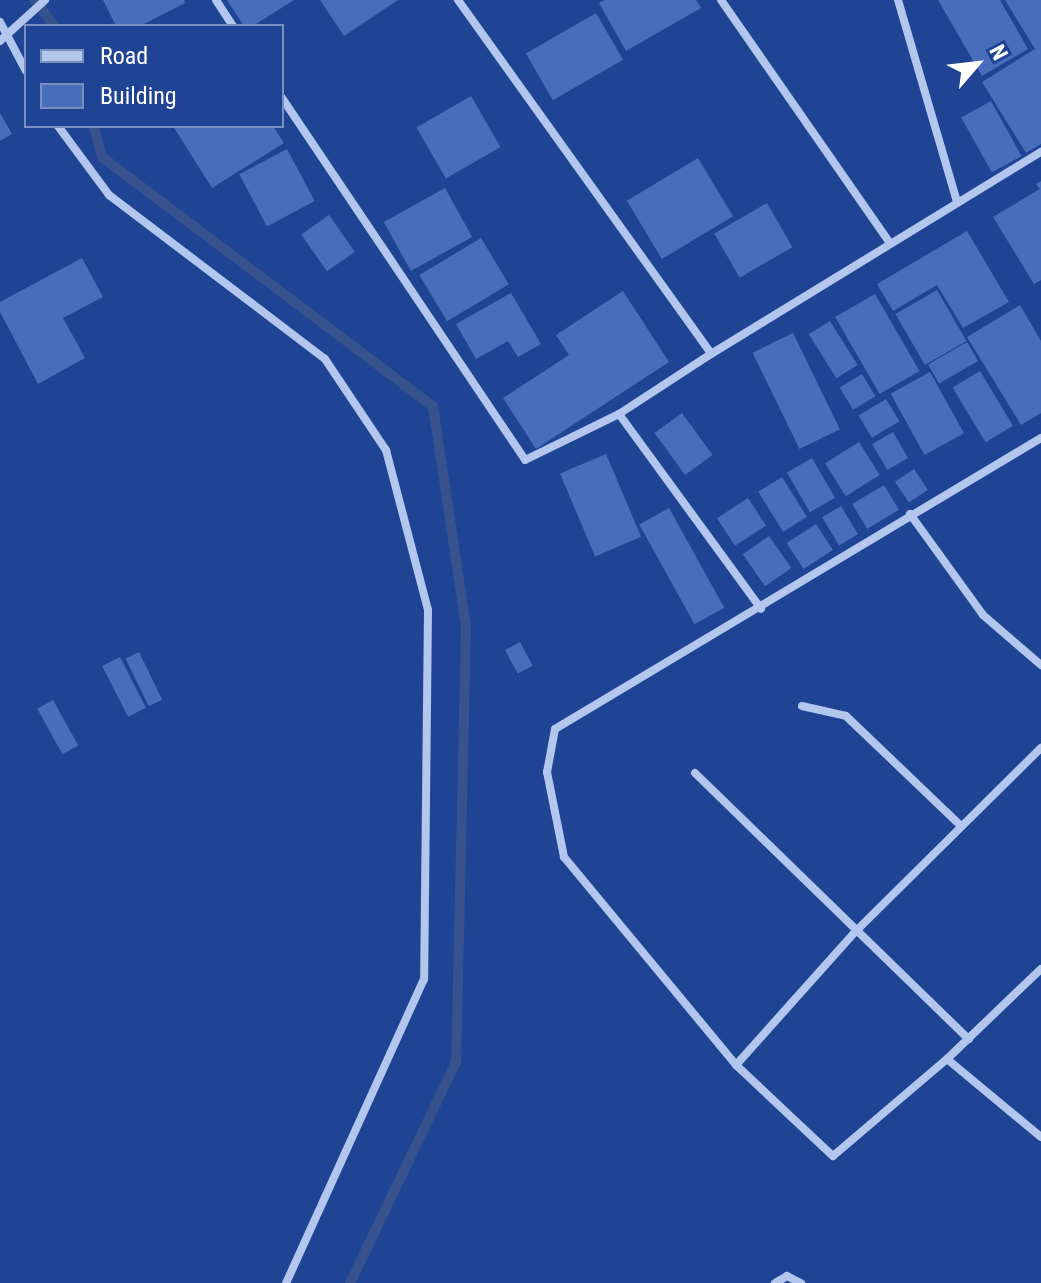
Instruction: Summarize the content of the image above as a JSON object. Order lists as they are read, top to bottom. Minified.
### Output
{"legend":["Road","Building"],"north":"top right"}
